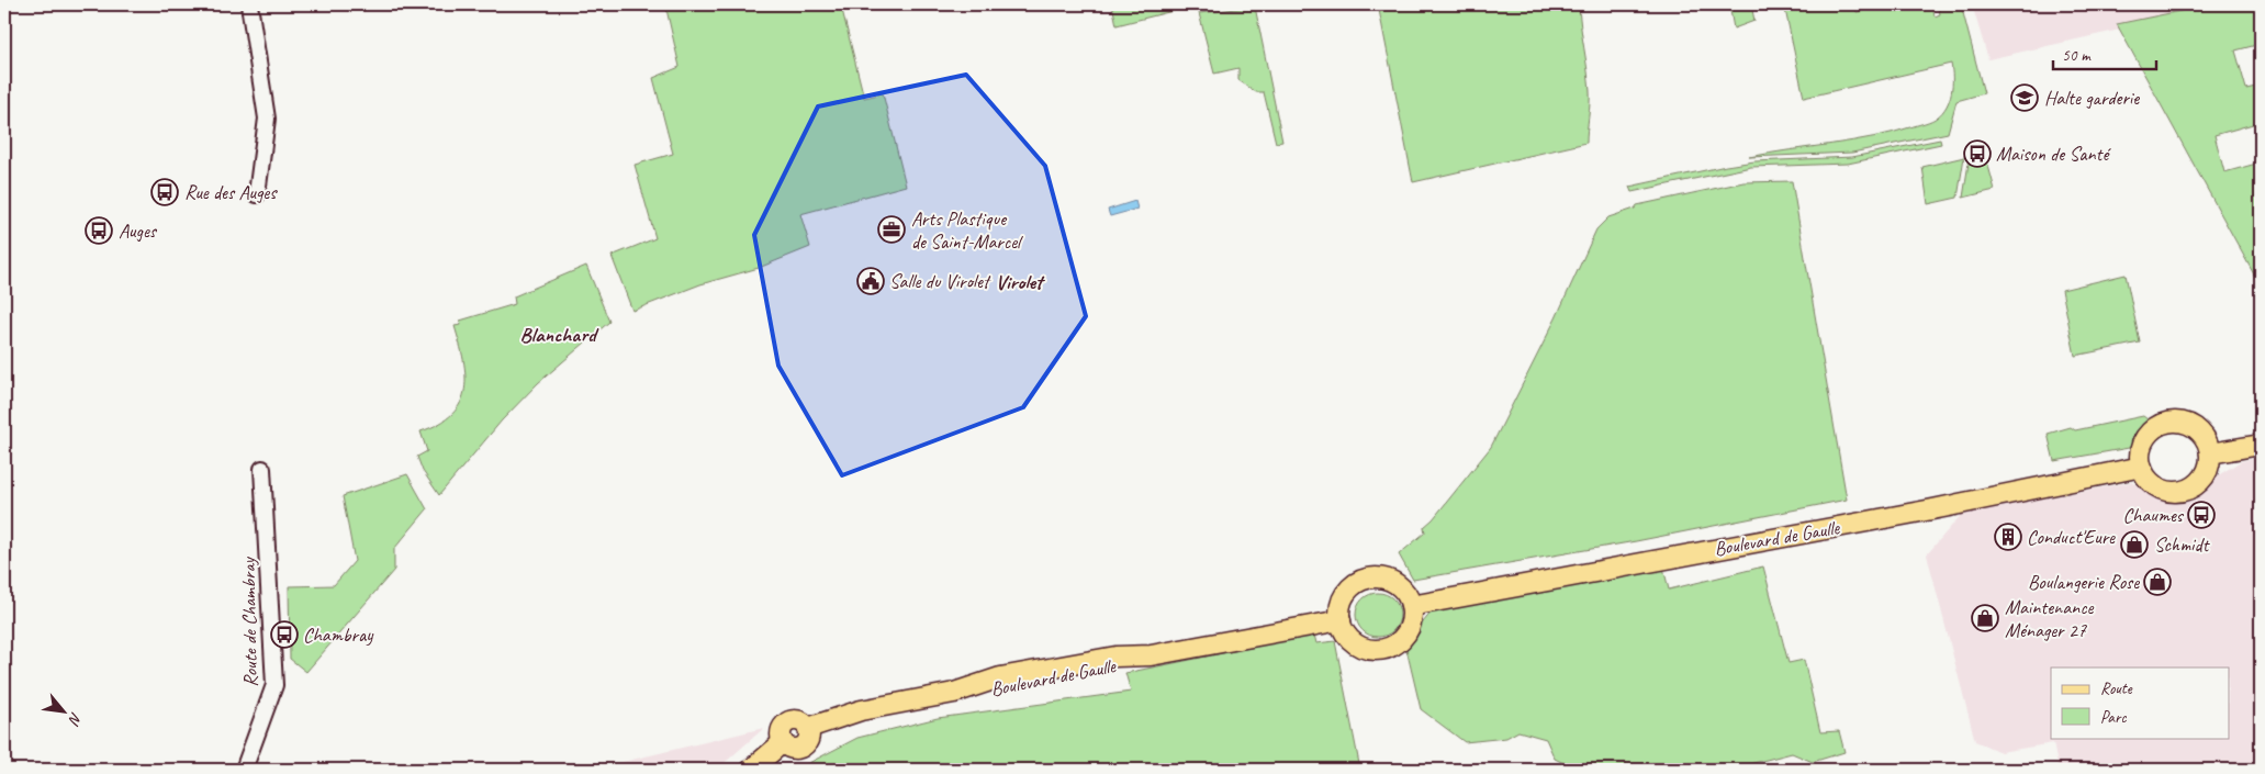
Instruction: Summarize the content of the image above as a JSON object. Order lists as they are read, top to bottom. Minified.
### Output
{"streets":{"main road":["Boulevard de Gaulle"],"street":["Route de Chambray"]},"districts":["Virolet","Blanchard"],"places":{"school or university":["Halte garderie"],"bus stop":["Maison de Santé","Rue des Auges","Auges","Chaumes","Chambray"],"office":["Arts Plastique de Saint-Marcel"],"public building":["Salle du Virolet"],"building":["Conduct'Eure"],"shop":["Schmidt","Boulangerie Rose","Maintenance Ménager 27"]},"legend":["Route","Parc"],"scale_bar":"50 m","north":"bottom right"}
